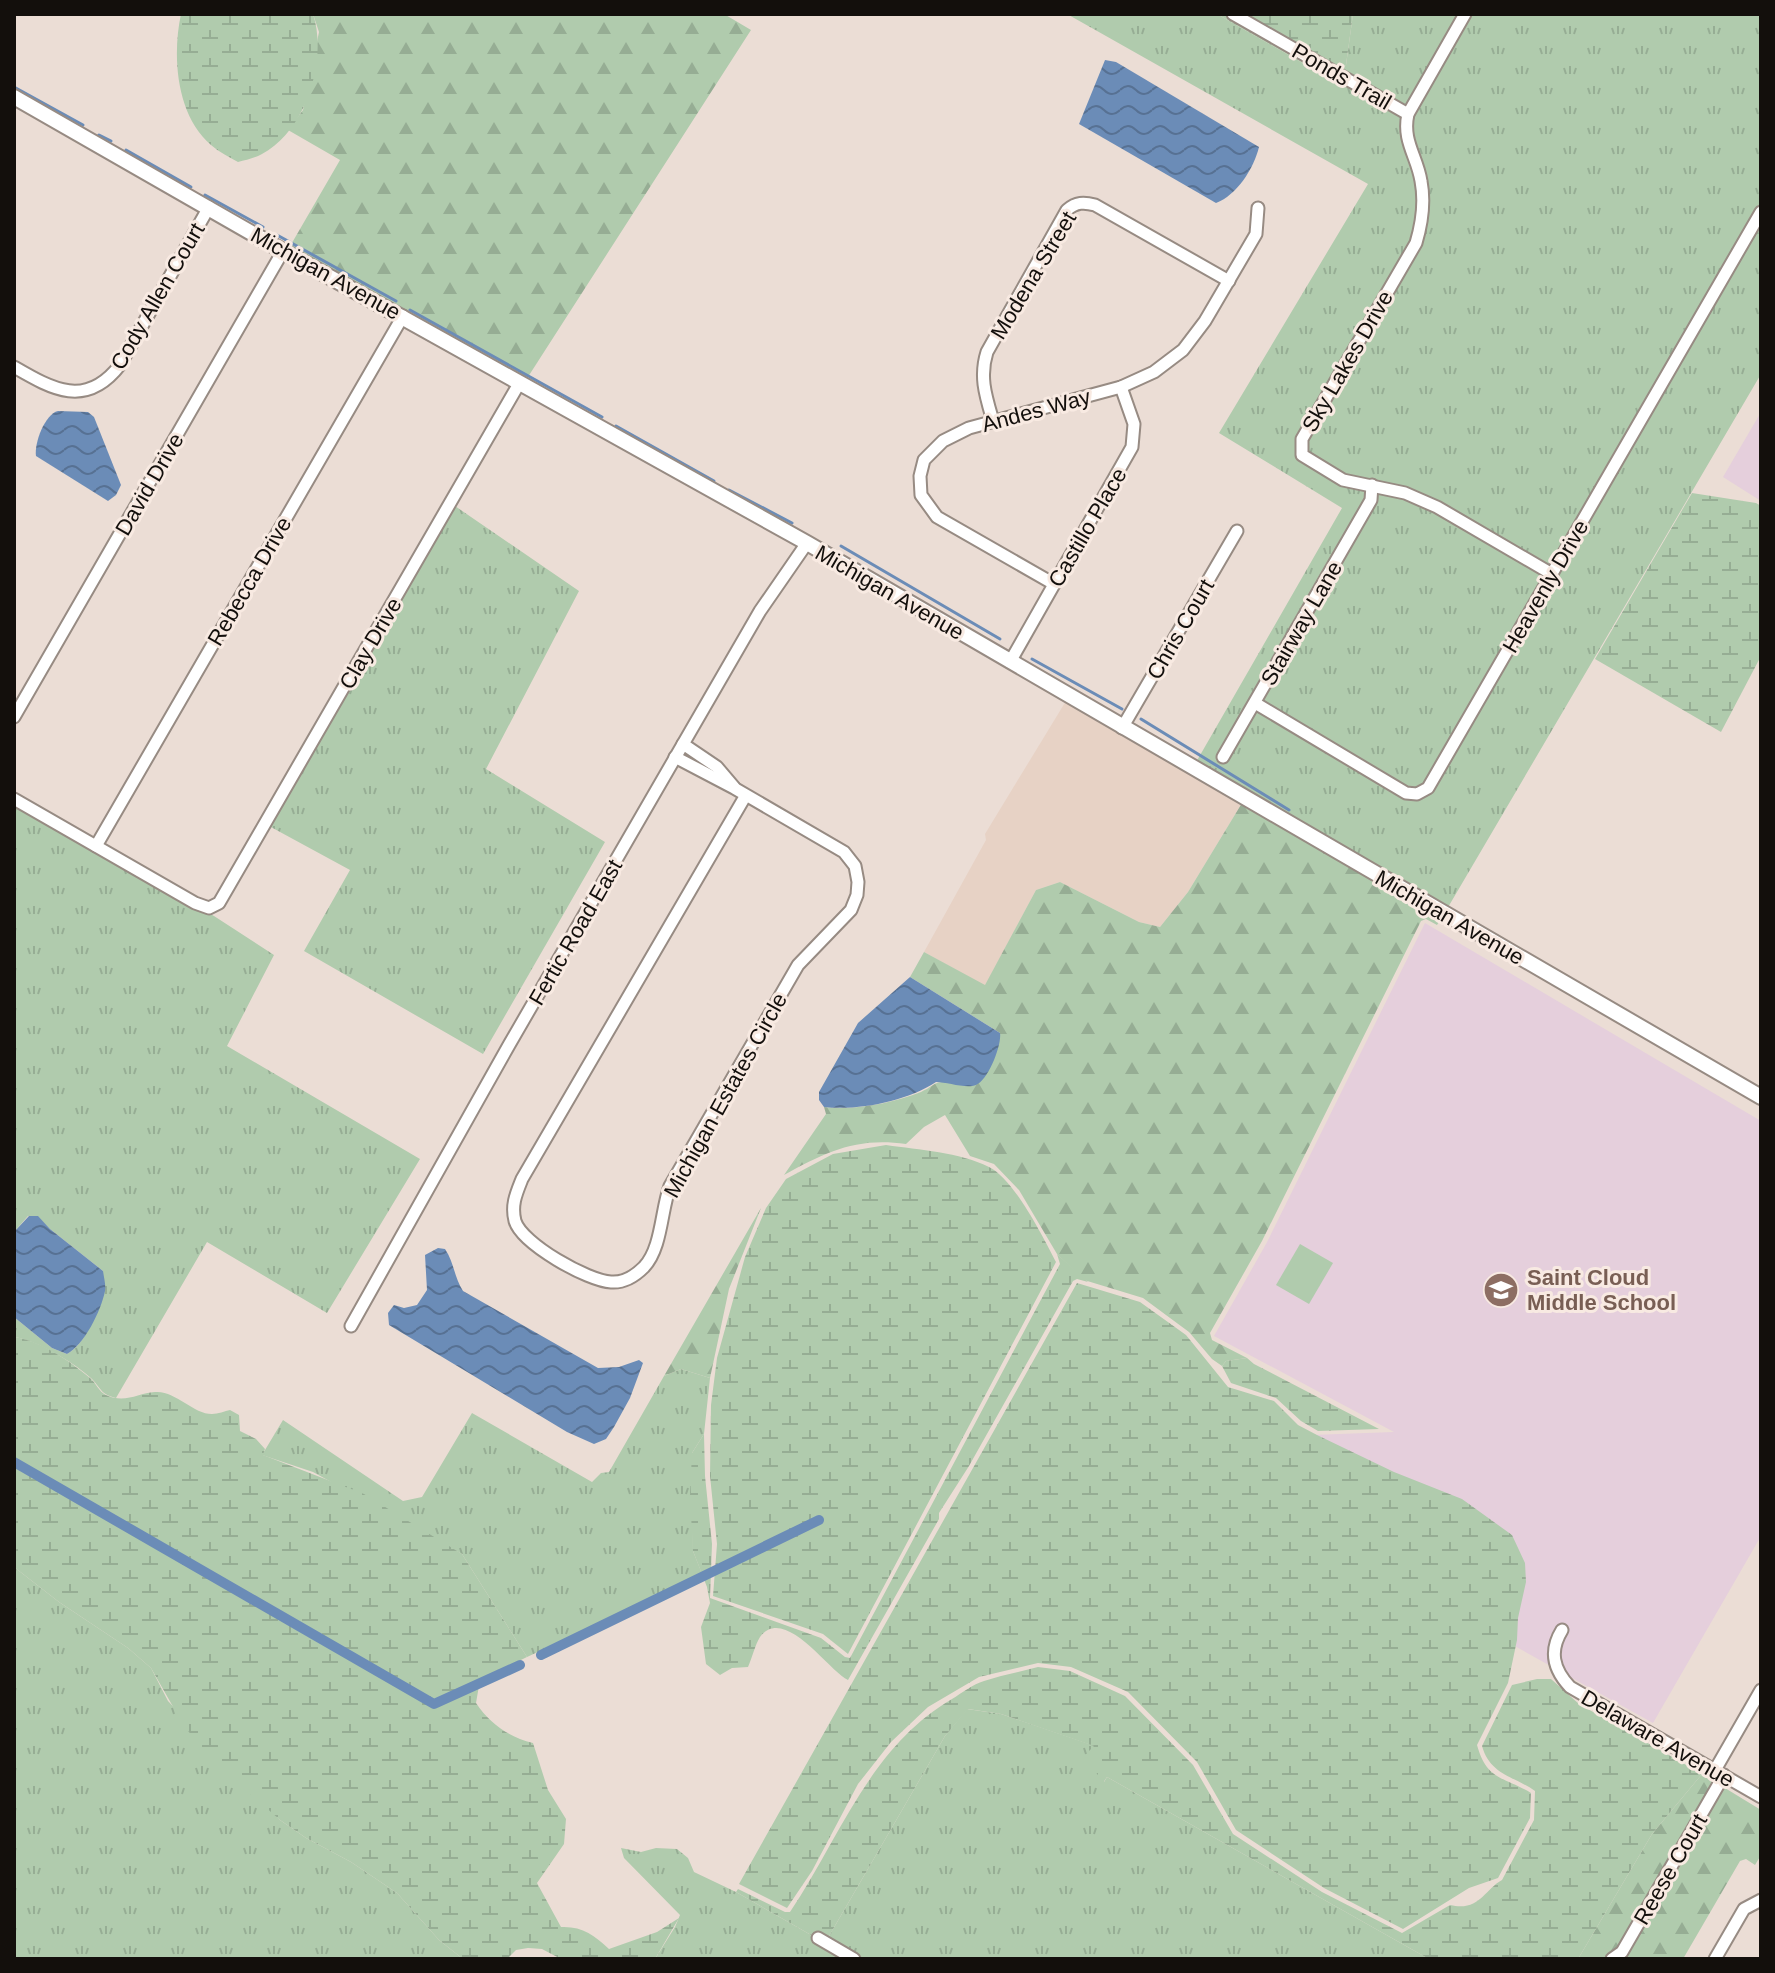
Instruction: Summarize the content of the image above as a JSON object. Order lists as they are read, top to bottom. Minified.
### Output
{"streets":{"street":["Ponds Trail","Michigan Avenue","Modena Street","Cody Allen Court","Sky Lakes Drive","Andes Way","David Drive","Castillo Place","Rebecca Drive","Heavenly Drive","Stairway Lane","Chris Court","Clay Drive","Fertic Road East","Michigan Estates Circle","Delaware Avenue","Reese Court"]},"crossings":[["Ponds Trail","Sky Lakes Drive"],["Michigan Avenue","Cody Allen Court"],["Michigan Avenue","David Drive"],["Michigan Avenue","Castillo Place"],["Michigan Avenue","Rebecca Drive"],["Michigan Avenue","Chris Court"],["Michigan Avenue","Clay Drive"],["Michigan Avenue","Fertic Road East"],["Modena Street","Andes Way"],["Sky Lakes Drive","Heavenly Drive"],["Sky Lakes Drive","Stairway Lane"],["Andes Way","Castillo Place"],["Rebecca Drive","Clay Drive"],["Heavenly Drive","Stairway Lane"],["Fertic Road East","Michigan Estates Circle"],["Delaware Avenue","Reese Court"]],"places":{"school or university":["Saint Cloud Middle School"]}}
